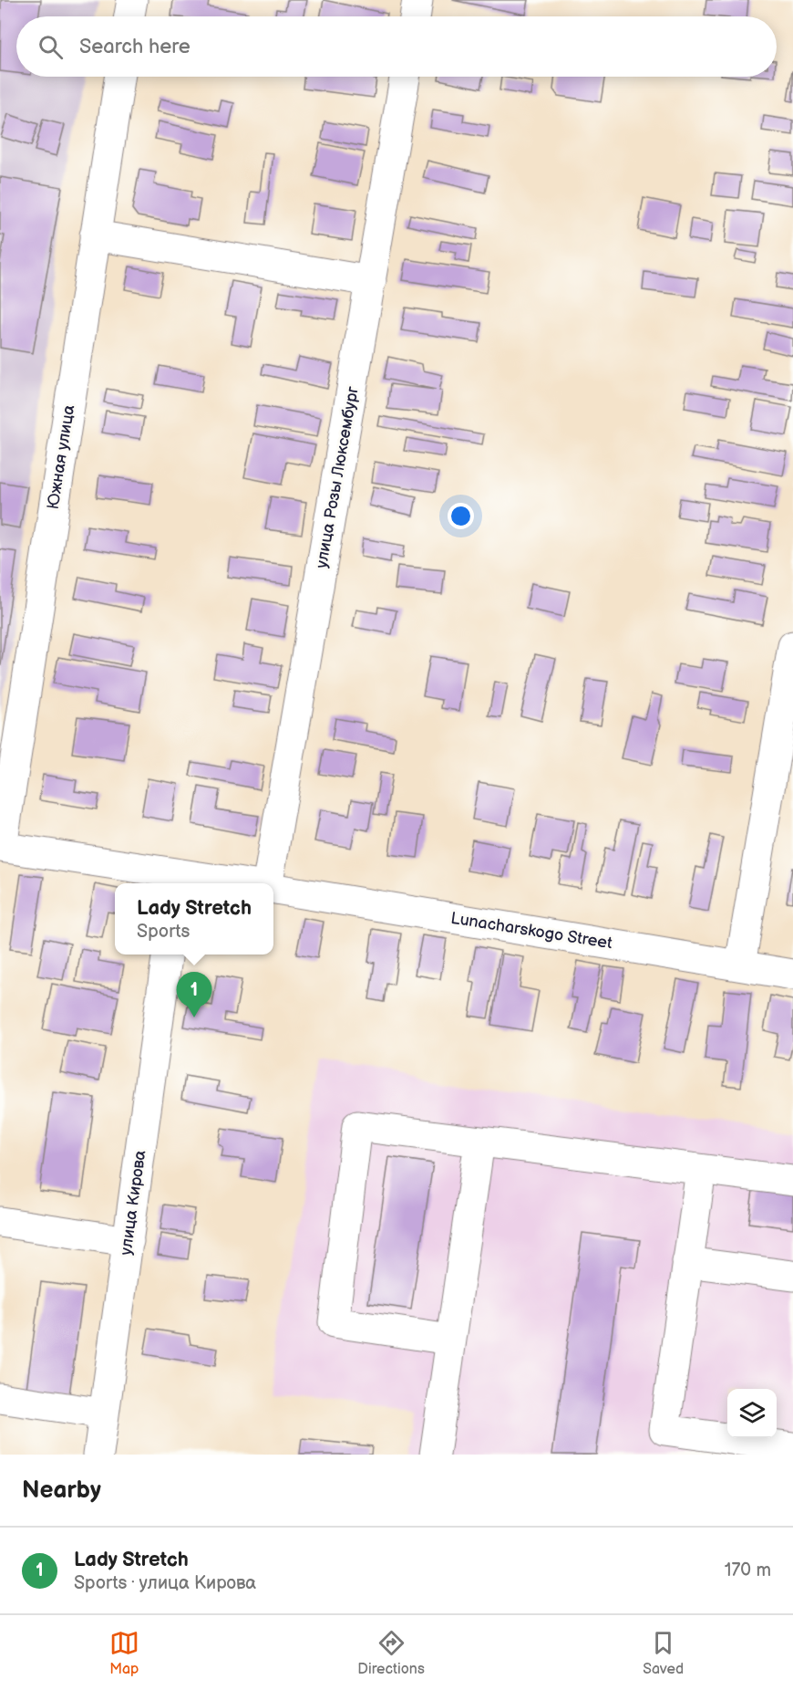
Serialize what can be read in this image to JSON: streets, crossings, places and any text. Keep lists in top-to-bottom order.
{
  "streets": {
    "street": [
      "Южная улица",
      "улица Розы Люксембург",
      "Lunacharskogo Street",
      "улица Кирова"
    ]
  },
  "crossings": [
    ["Южная улица", "Lunacharskogo Street"]
  ],
  "page": {
    "search": "Search here",
    "popup": ["Lady Stretch", "Sports"],
    "pins": "1",
    "heading": "Nearby",
    "list": [
      {
        "mark": "1",
        "name": "Lady Stretch",
        "note": "Sports · улица Кирова",
        "value": "170 m"
      }
    ],
    "nav": ["Map", "Directions", "Saved"]
  }
}
